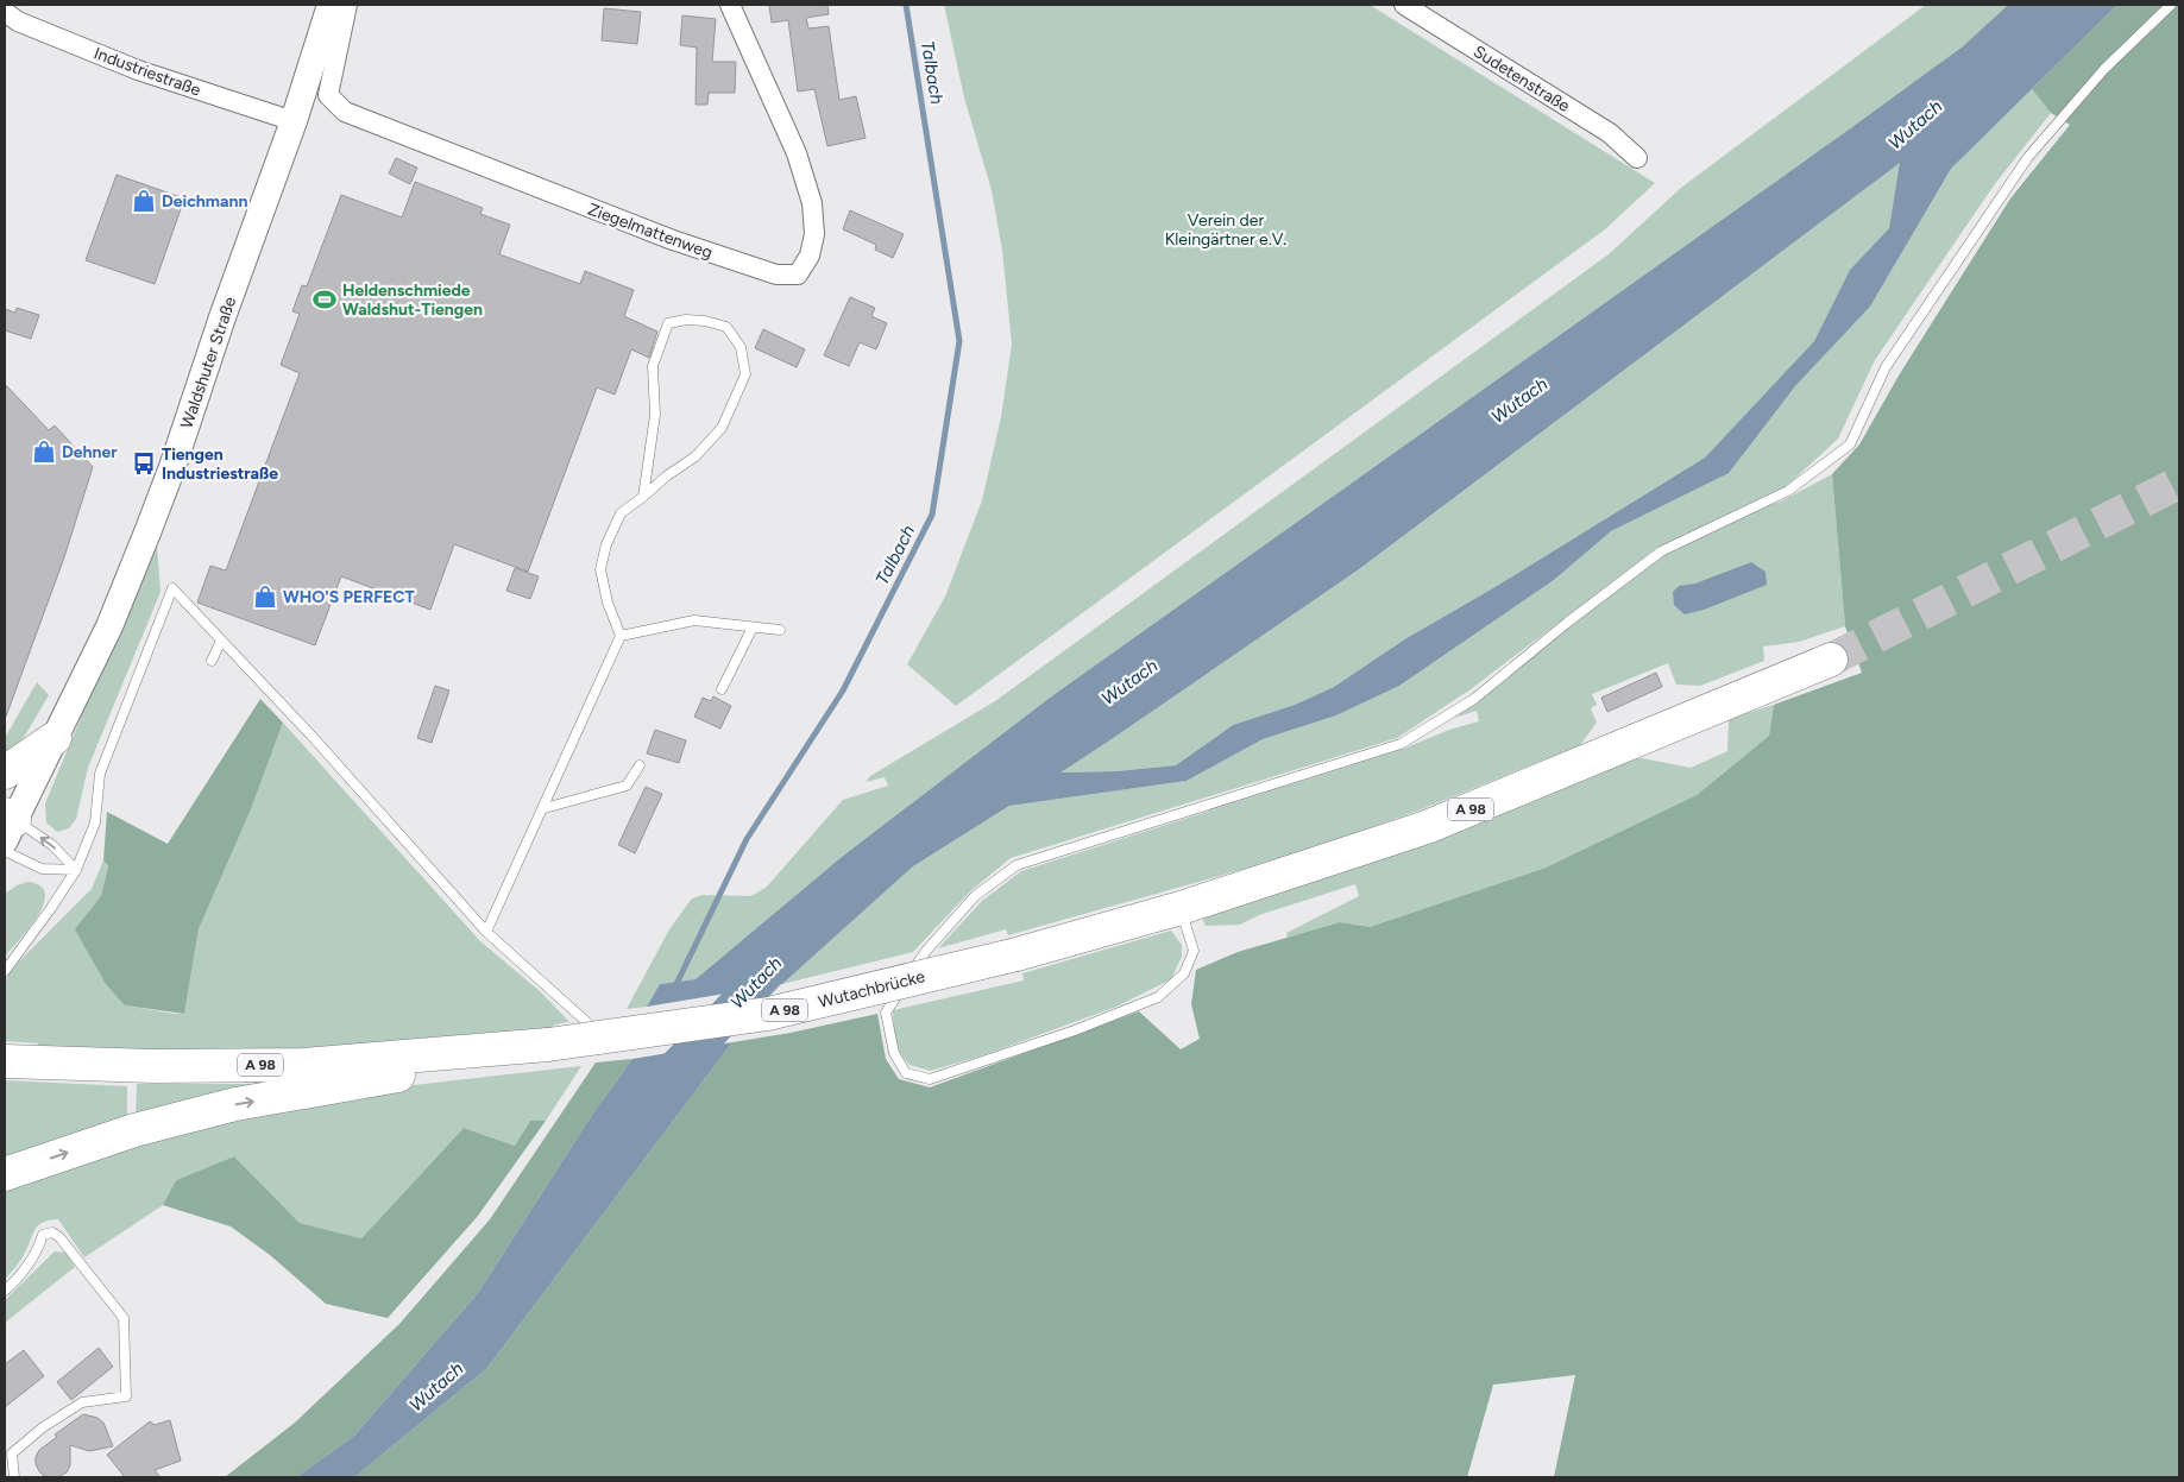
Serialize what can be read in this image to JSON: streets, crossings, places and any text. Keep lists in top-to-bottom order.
{
  "streets": {
    "highway": ["A 98", "Wutachbrücke"],
    "main road": ["Waldshuter Straße"],
    "street": ["Industriestraße", "Sudetenstraße", "Ziegelmattenweg"]
  },
  "crossings": [
    ["Industriestraße", "Waldshuter Straße"],
    ["A 98", "Wutachbrücke"]
  ],
  "water": ["Talbach", "Wutach"],
  "parks": ["Verein der Kleingärtner e.V."],
  "places": {
    "shop": ["Deichmann", "Dehner", "WHO'S PERFECT"],
    "sports": ["Heldenschmiede Waldshut-Tiengen"],
    "bus stop": ["Tiengen Industriestraße"]
  }
}
